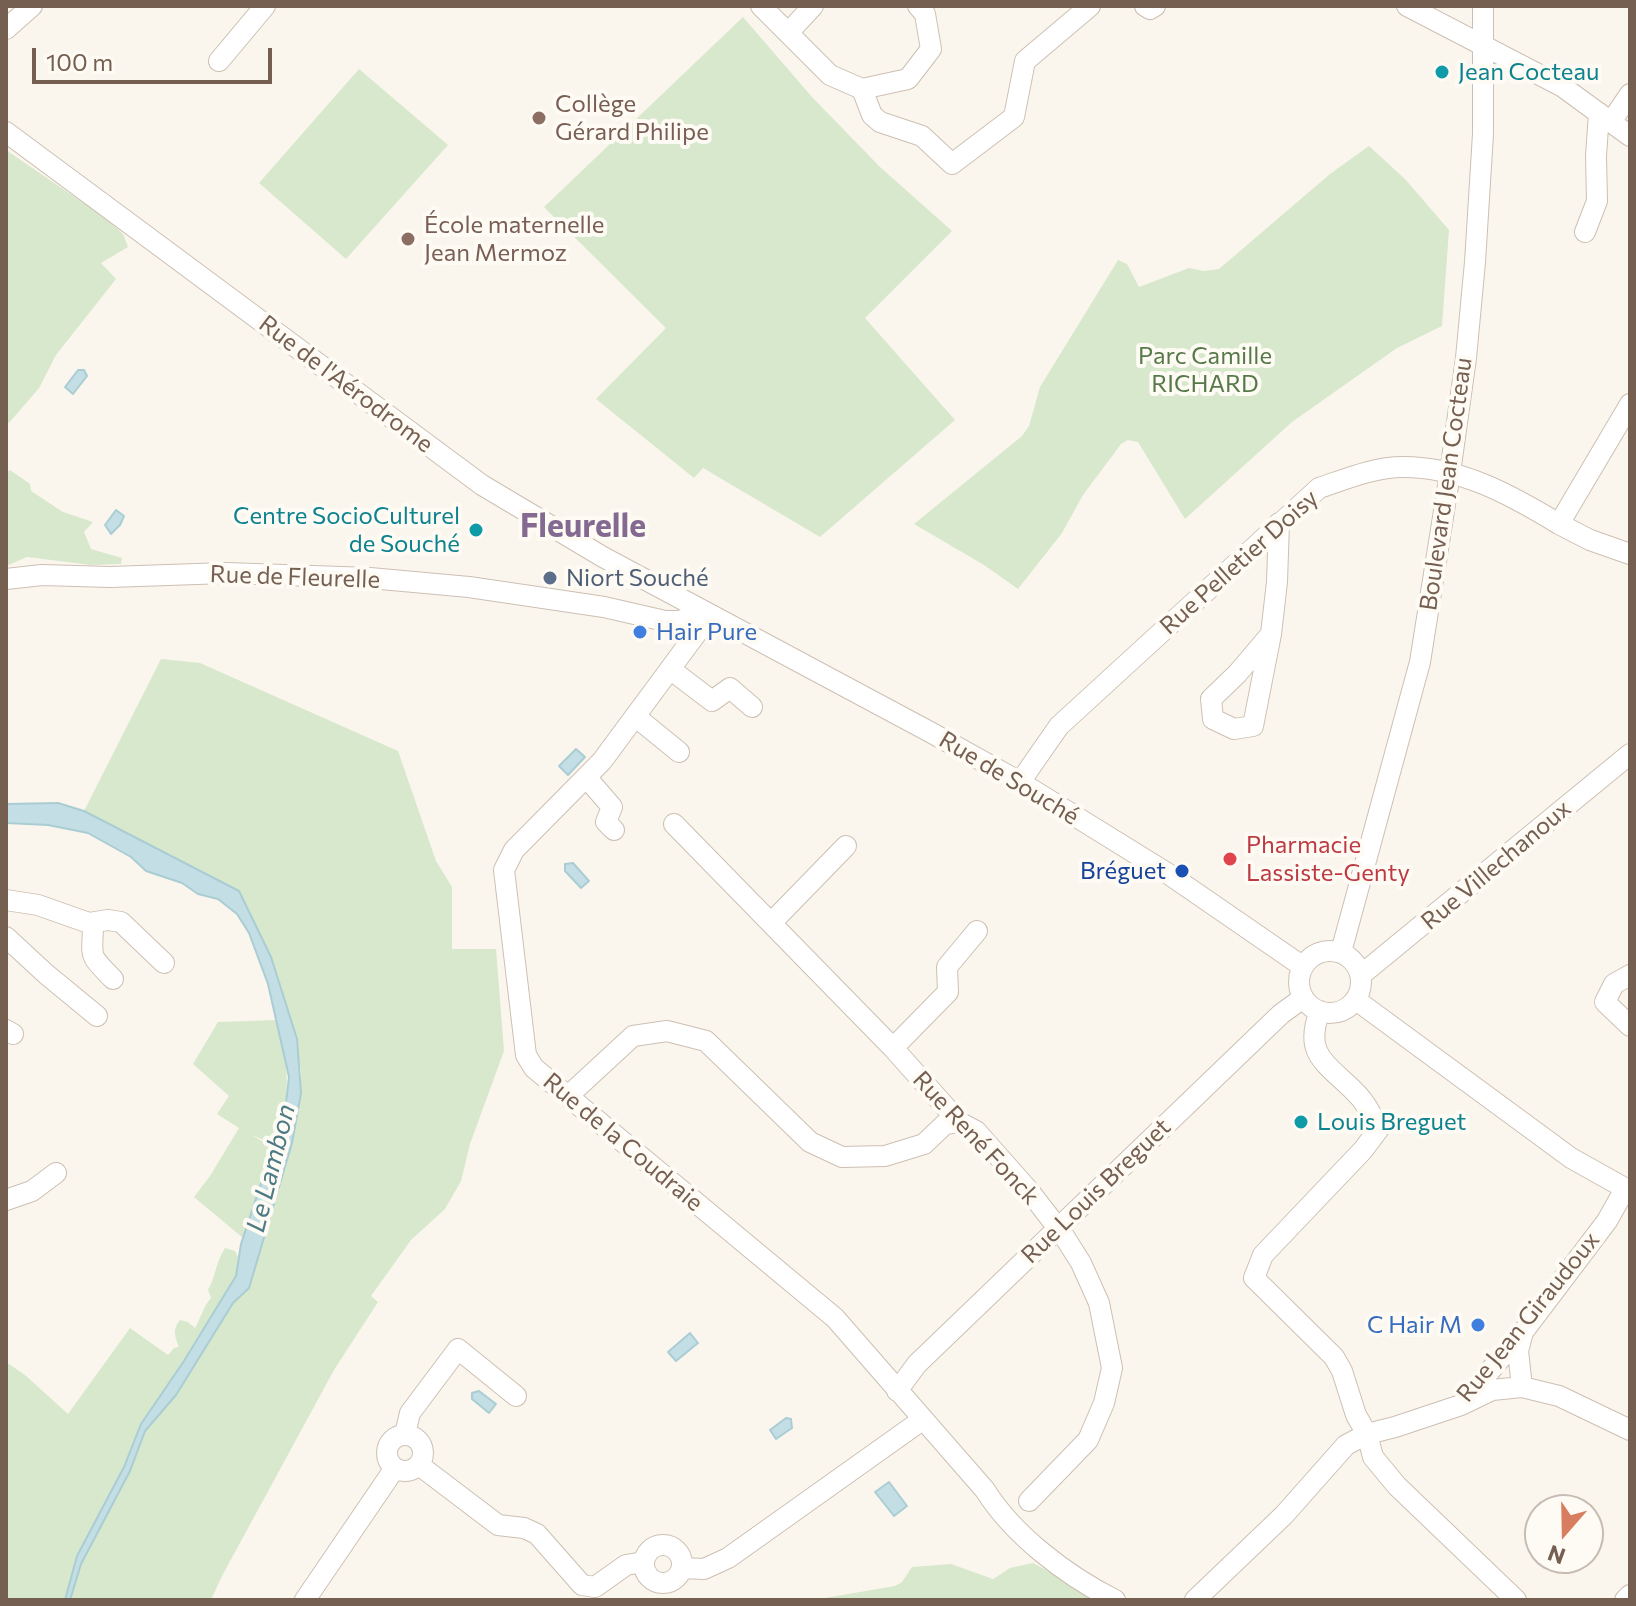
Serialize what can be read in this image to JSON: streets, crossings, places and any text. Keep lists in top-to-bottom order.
{
  "streets": {
    "street": [
      "Rue de l'Aérodrome",
      "Boulevard Jean Cocteau",
      "Rue Pelletier Doisy",
      "Rue de Fleurelle",
      "Rue de Souché",
      "Rue Villechanoux",
      "Rue René Fonck",
      "Rue de la Coudraie",
      "Rue Louis Breguet",
      "Rue Jean Giraudoux"
    ]
  },
  "crossings": [
    ["Rue de l'Aérodrome", "Rue de Fleurelle"],
    ["Rue de l'Aérodrome", "Rue de Souché"],
    ["Rue de l'Aérodrome", "Rue de la Coudraie"],
    ["Boulevard Jean Cocteau", "Rue Pelletier Doisy"],
    ["Boulevard Jean Cocteau", "Rue de Souché"],
    ["Boulevard Jean Cocteau", "Rue Villechanoux"],
    ["Boulevard Jean Cocteau", "Rue Louis Breguet"],
    ["Rue Pelletier Doisy", "Rue de Souché"],
    ["Rue de Fleurelle", "Rue de Souché"],
    ["Rue de Fleurelle", "Rue de la Coudraie"],
    ["Rue de Souché", "Rue Villechanoux"],
    ["Rue de Souché", "Rue de la Coudraie"],
    ["Rue de Souché", "Rue Louis Breguet"],
    ["Rue Villechanoux", "Rue Louis Breguet"],
    ["Rue René Fonck", "Rue Louis Breguet"],
    ["Rue de la Coudraie", "Rue Louis Breguet"]
  ],
  "districts": ["Fleurelle"],
  "water": ["Le Lambon"],
  "parks": ["Parc Camille RICHARD"],
  "places": [
    "Jean Cocteau",
    "Collège Gérard Philipe",
    "École maternelle Jean Mermoz",
    "Centre SocioCulturel de Souché",
    "Niort Souché",
    "Hair Pure",
    "Pharmacie Lassiste-Genty",
    "Bréguet",
    "Louis Breguet",
    "C Hair M"
  ],
  "scale_bar": "100 m",
  "north": "bottom"
}
